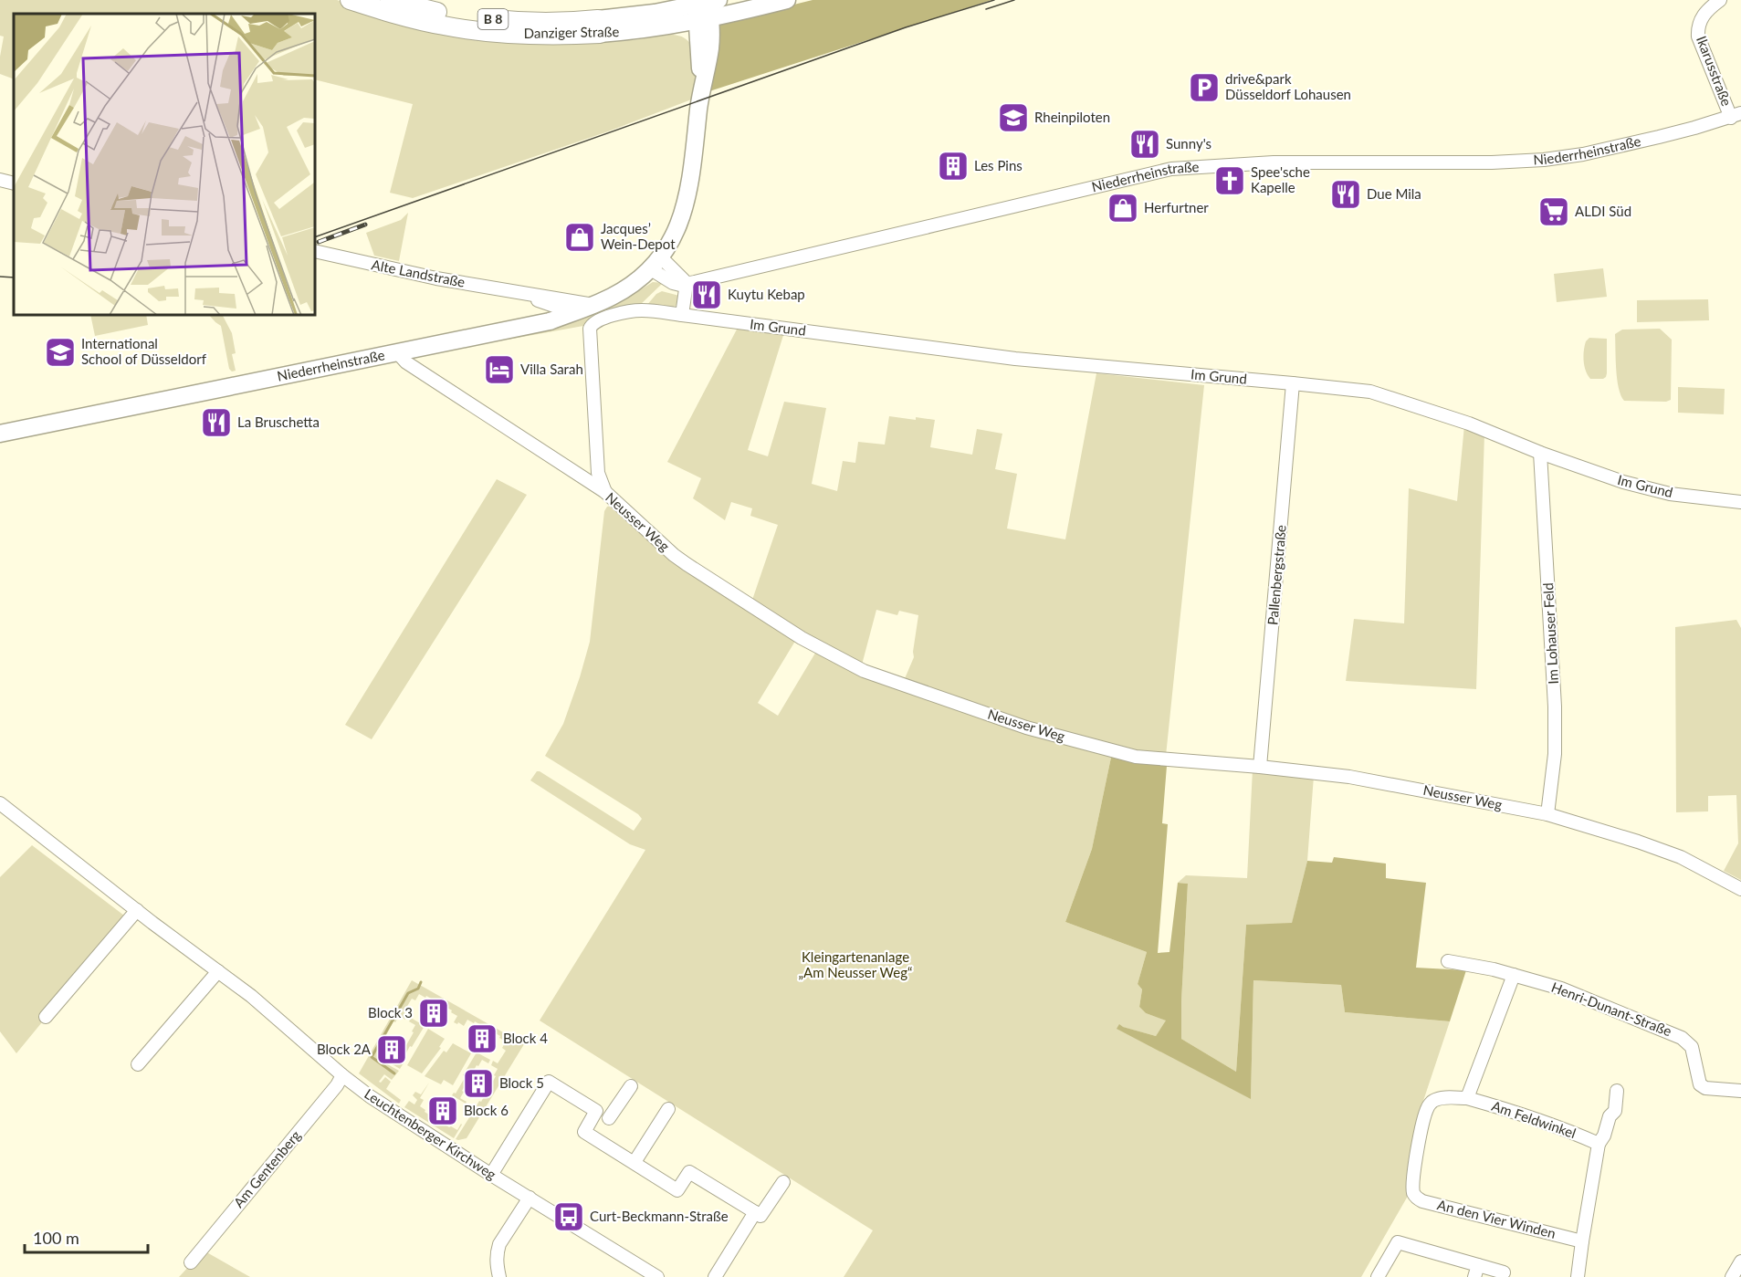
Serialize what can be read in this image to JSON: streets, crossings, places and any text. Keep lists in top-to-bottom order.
{
  "streets": {
    "highway": ["B 8", "Danziger Straße"],
    "main road": ["Niederrheinstraße"],
    "street": [
      "Ikarusstraße",
      "Alte Landstraße",
      "Im Grund",
      "Neusser Weg",
      "Pallenbergstraße",
      "Im Lohauser Feld",
      "Henri-Dunant-Straße",
      "Am Feldwinkel",
      "Leuchtenberger Kirchweg",
      "Am Gentenberg",
      "An den Vier Winden"
    ]
  },
  "crossings": [
    ["Ikarusstraße", "Niederrheinstraße"],
    ["Niederrheinstraße", "Alte Landstraße"],
    ["Niederrheinstraße", "Neusser Weg"],
    ["Im Grund", "Pallenbergstraße"],
    ["Im Grund", "Im Lohauser Feld"],
    ["Neusser Weg", "Pallenbergstraße"],
    ["Neusser Weg", "Im Lohauser Feld"],
    ["Am Feldwinkel", "An den Vier Winden"],
    ["Leuchtenberger Kirchweg", "Am Gentenberg"]
  ],
  "parks": ["Kleingartenanlage „Am Neusser Weg“"],
  "places": {
    "parking": ["drive&park Düsseldorf Lohausen"],
    "school or university": ["Rheinpiloten", "International School of Düsseldorf"],
    "restaurant": [
      "Sunny's",
      "Due Mila",
      "Kuytu Kebap",
      "La Bruschetta"
    ],
    "building": [
      "Les Pins",
      "Block 3",
      "Block 4",
      "Block 2A",
      "Block 5",
      "Block 6"
    ],
    "church": ["Spee'sche Kapelle"],
    "shop": ["Herfurtner", "Jacques’ Wein-Depot"],
    "supermarket": ["ALDI Süd"],
    "hotel": ["Villa Sarah"],
    "bus stop": ["Curt-Beckmann-Straße"]
  },
  "scale_bar": "100 m"
}
